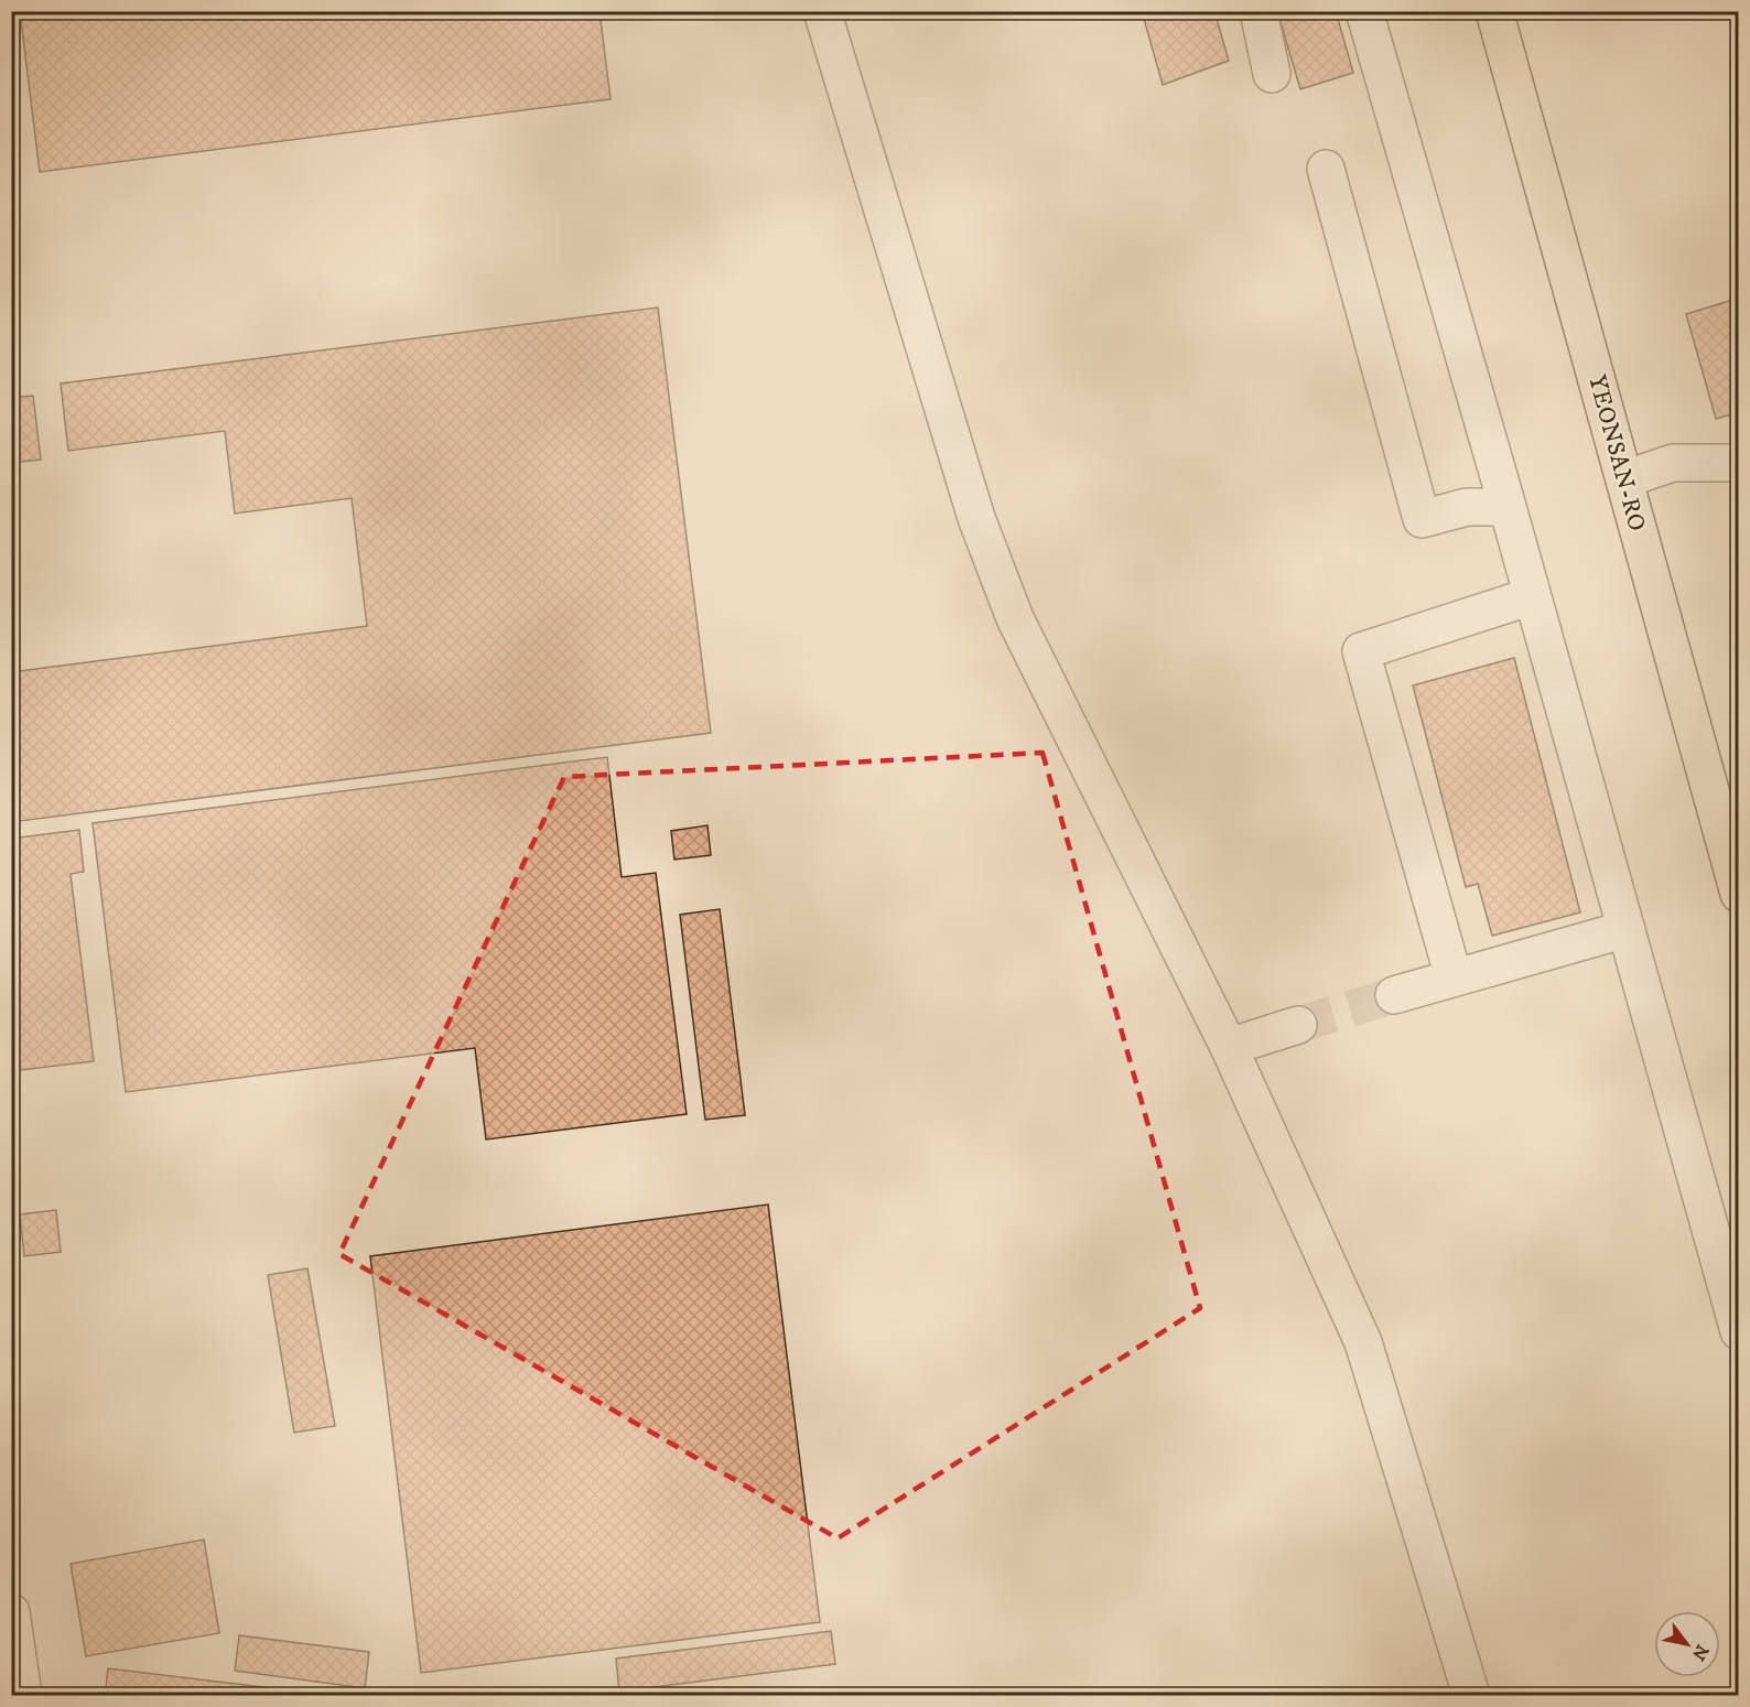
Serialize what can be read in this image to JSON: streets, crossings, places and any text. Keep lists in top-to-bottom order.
{
  "streets": {
    "main road": ["YEONSAN-RO"]
  },
  "north": "bottom right"
}
